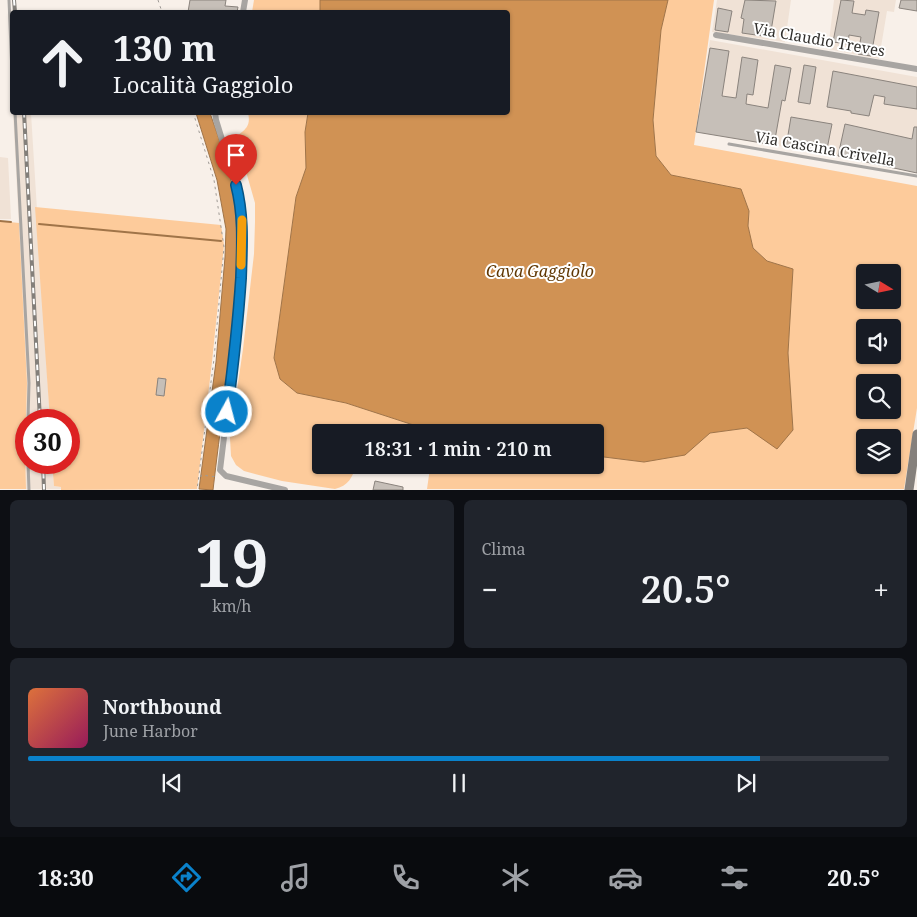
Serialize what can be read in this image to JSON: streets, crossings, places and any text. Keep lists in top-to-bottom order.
{
  "streets": {
    "street": ["Via Claudio Treves"],
    "lane": ["Via Cascina Crivella"]
  },
  "water": ["Cava Gaggiolo"],
  "north": "right",
  "page": {
    "turn": ["130 m", "Località Gaggiolo"],
    "limit": "30",
    "trip": "18:31 · 1 min · 210 m",
    "tile": [
      ["19", "km/h"],
      "Clima"
    ],
    "heat": ["−", "20.5°", "+"],
    "song": ["Northbound", "June Harbor"],
    "tabs": ["18:30", "20.5°"]
  }
}
